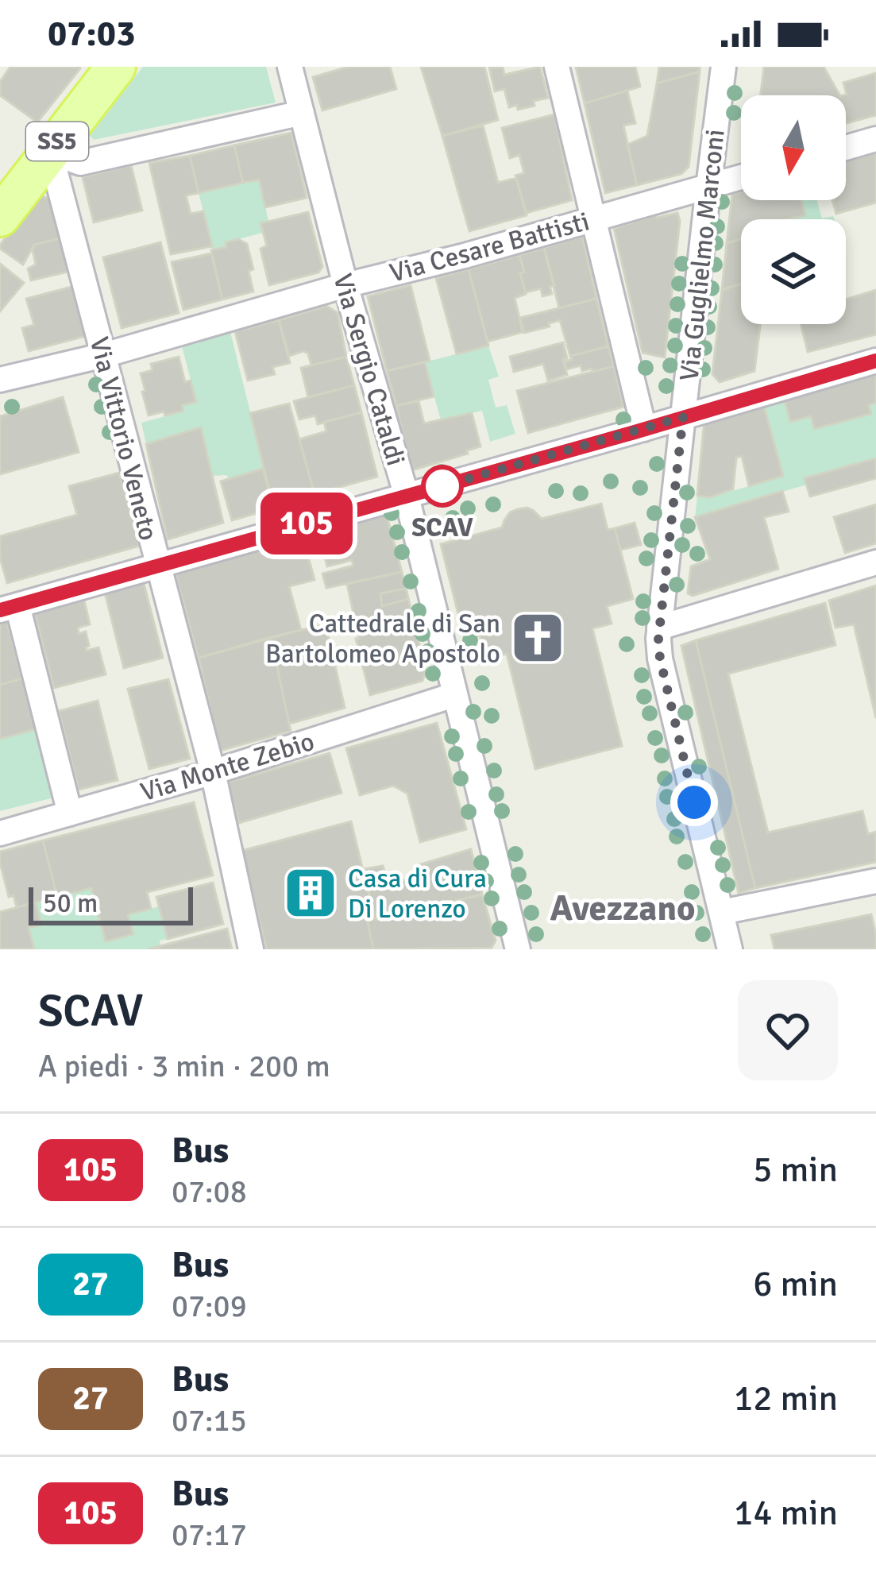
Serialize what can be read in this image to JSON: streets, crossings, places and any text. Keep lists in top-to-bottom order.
{
  "streets": {
    "main road": ["SS5"],
    "street": [
      "Via Cesare Battisti",
      "Via Guglielmo Marconi",
      "Via Sergio Cataldi",
      "Via Vittorio Veneto",
      "Via Monte Zebio"
    ]
  },
  "crossings": [
    ["SS5", "Via Vittorio Veneto"],
    ["Via Cesare Battisti", "Via Guglielmo Marconi"],
    ["Via Cesare Battisti", "Via Sergio Cataldi"],
    ["Via Cesare Battisti", "Via Vittorio Veneto"],
    ["Via Sergio Cataldi", "Via Monte Zebio"],
    ["Via Vittorio Veneto", "Via Monte Zebio"]
  ],
  "districts": ["Avezzano"],
  "places": {
    "other": ["SCAV"],
    "church": ["Cattedrale di San Bartolomeo Apostolo"],
    "building": ["Casa di Cura Di Lorenzo"]
  },
  "lines": ["bus line 105"],
  "scale_bar": "50 m",
  "north": "bottom",
  "page": {
    "status": "07:03",
    "on_map": "105",
    "scale": "50 m",
    "heading": ["SCAV", "A piedi · 3 min · 200 m"],
    "list": [
      {
        "mark": "105",
        "name": "Bus",
        "note": "07:08",
        "value": "5 min"
      },
      {
        "mark": "27",
        "name": "Bus",
        "note": "07:09",
        "value": "6 min"
      },
      {
        "mark": "27",
        "name": "Bus",
        "note": "07:15",
        "value": "12 min"
      },
      {
        "mark": "105",
        "name": "Bus",
        "note": "07:17",
        "value": "14 min"
      }
    ]
  }
}
